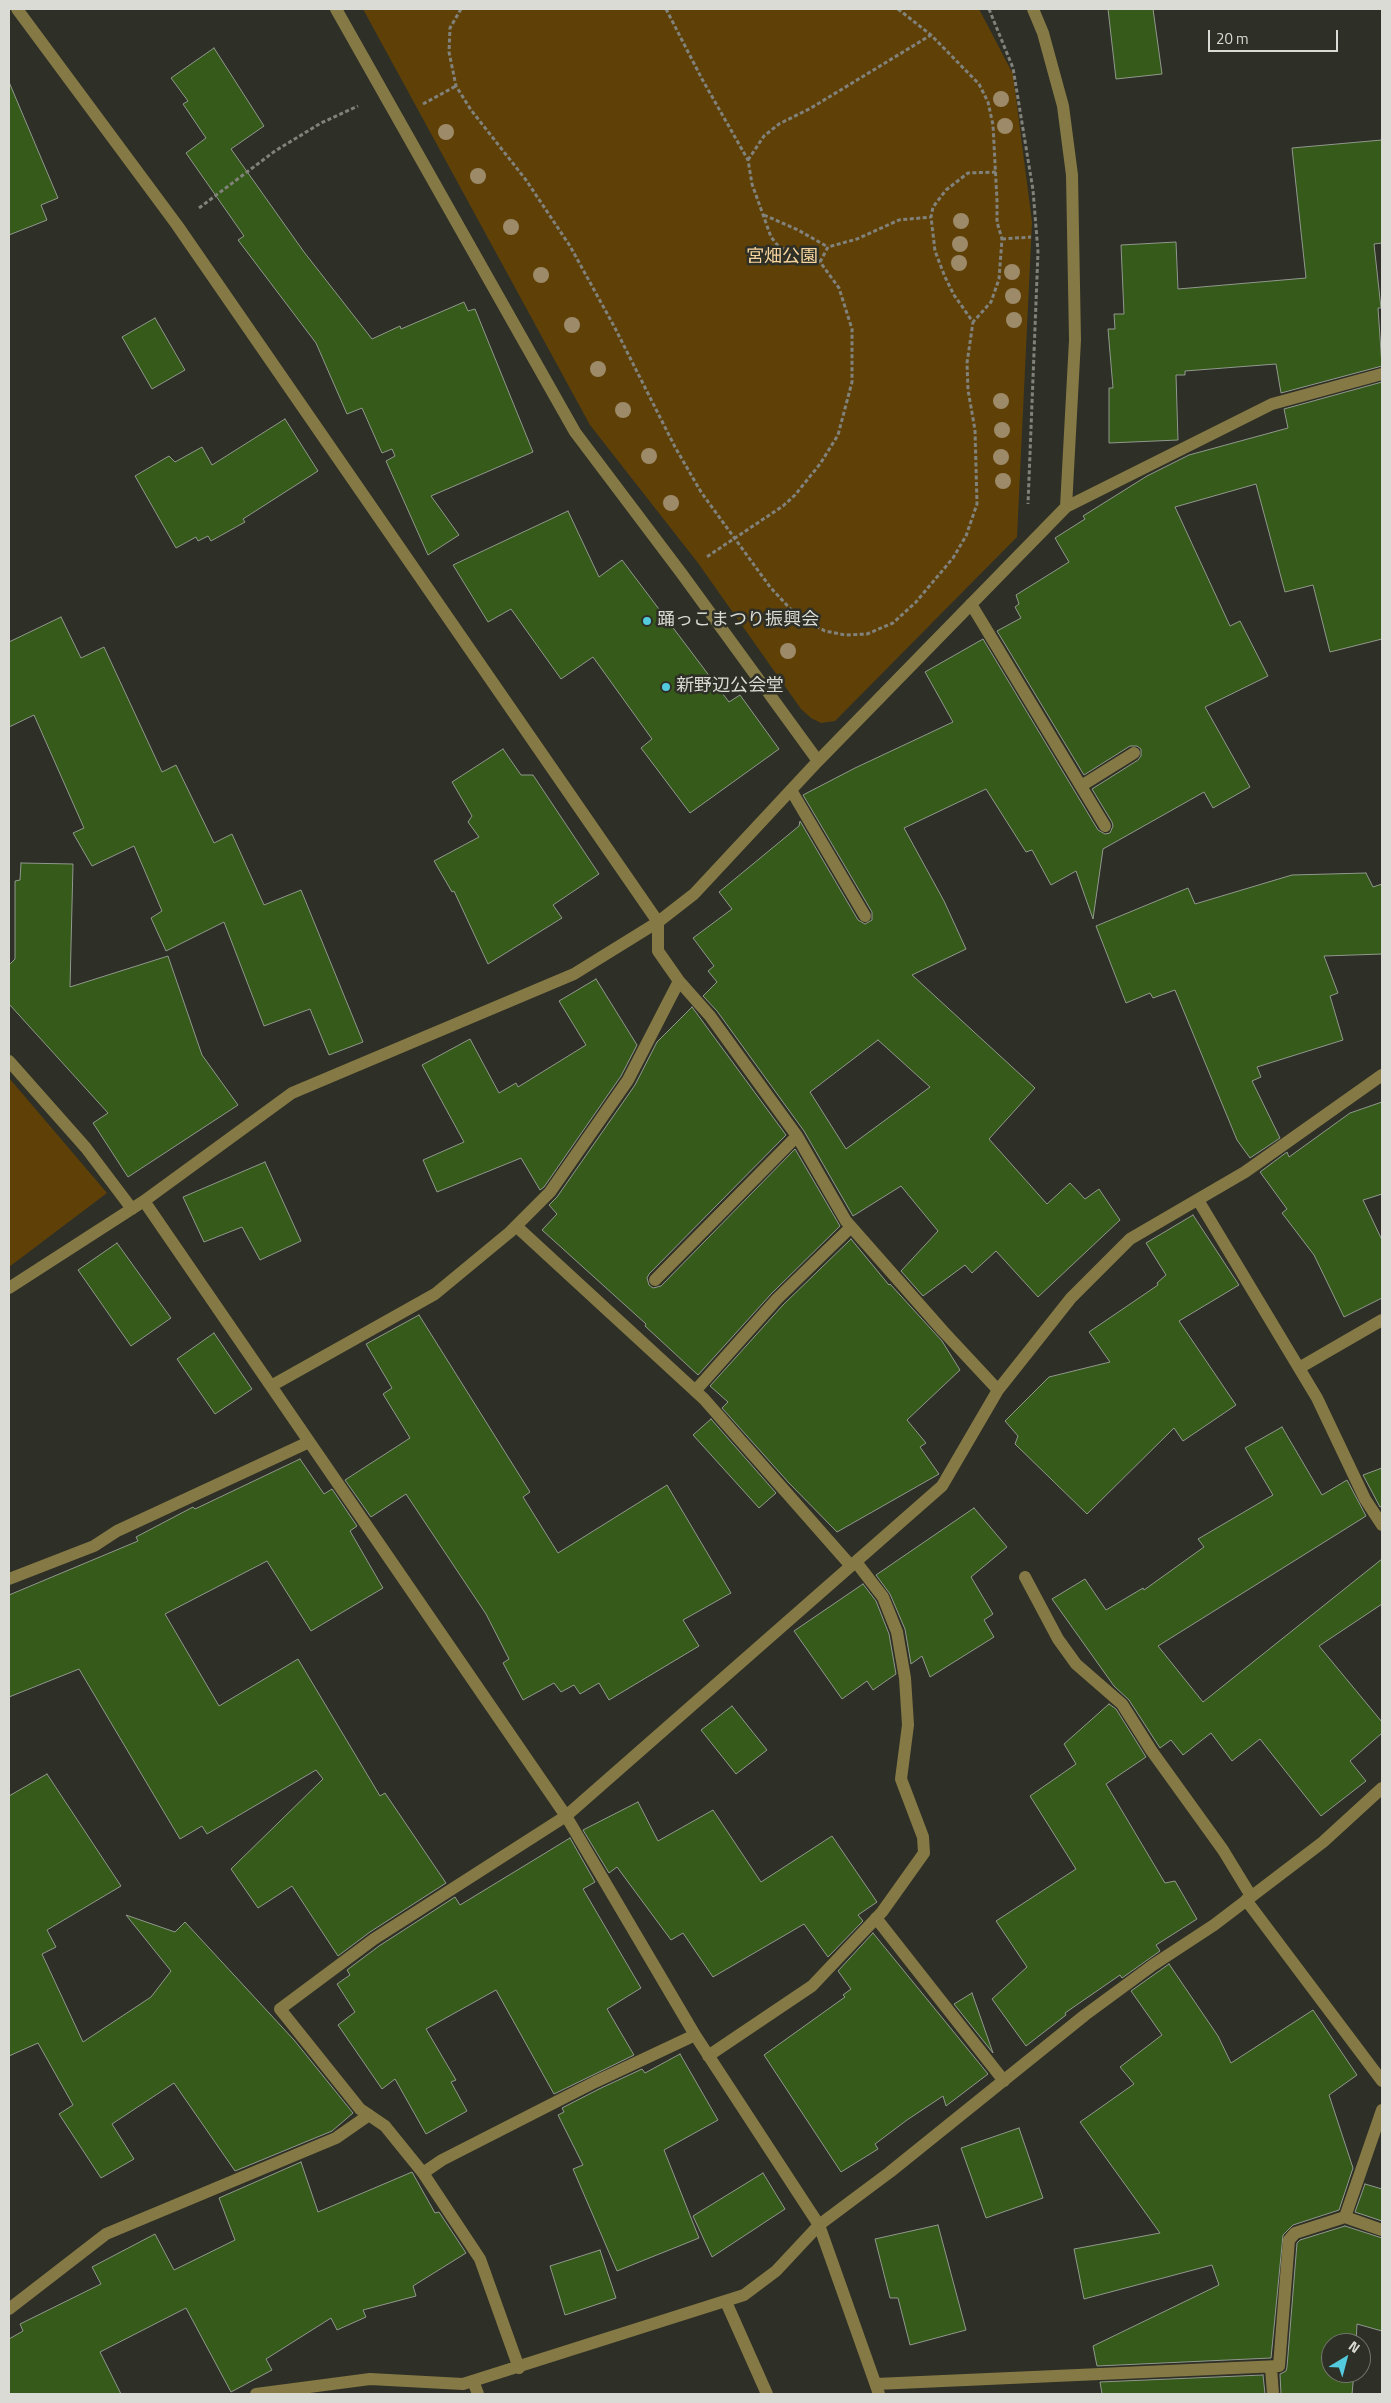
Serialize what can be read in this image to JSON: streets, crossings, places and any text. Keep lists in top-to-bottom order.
{
  "parks": ["宮畑公園"],
  "places": ["踊っこまつり振興会", "新野辺公会堂"],
  "scale_bar": "20 m",
  "north": "top right"
}
